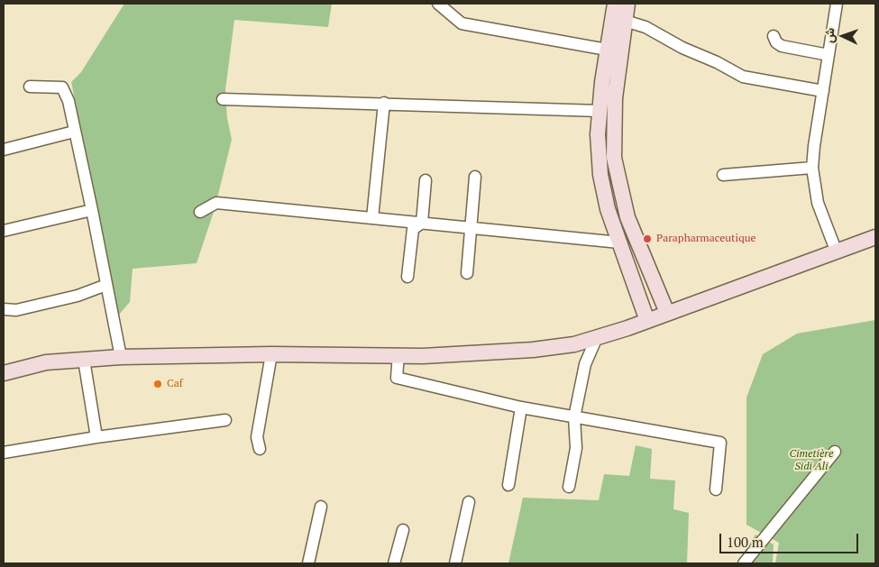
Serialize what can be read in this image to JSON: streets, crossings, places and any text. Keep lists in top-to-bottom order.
{
  "parks": ["Cimetière Sidi Ali"],
  "places": ["Parapharmaceutique", "Caf"],
  "scale_bar": "100 m",
  "north": "left"
}
